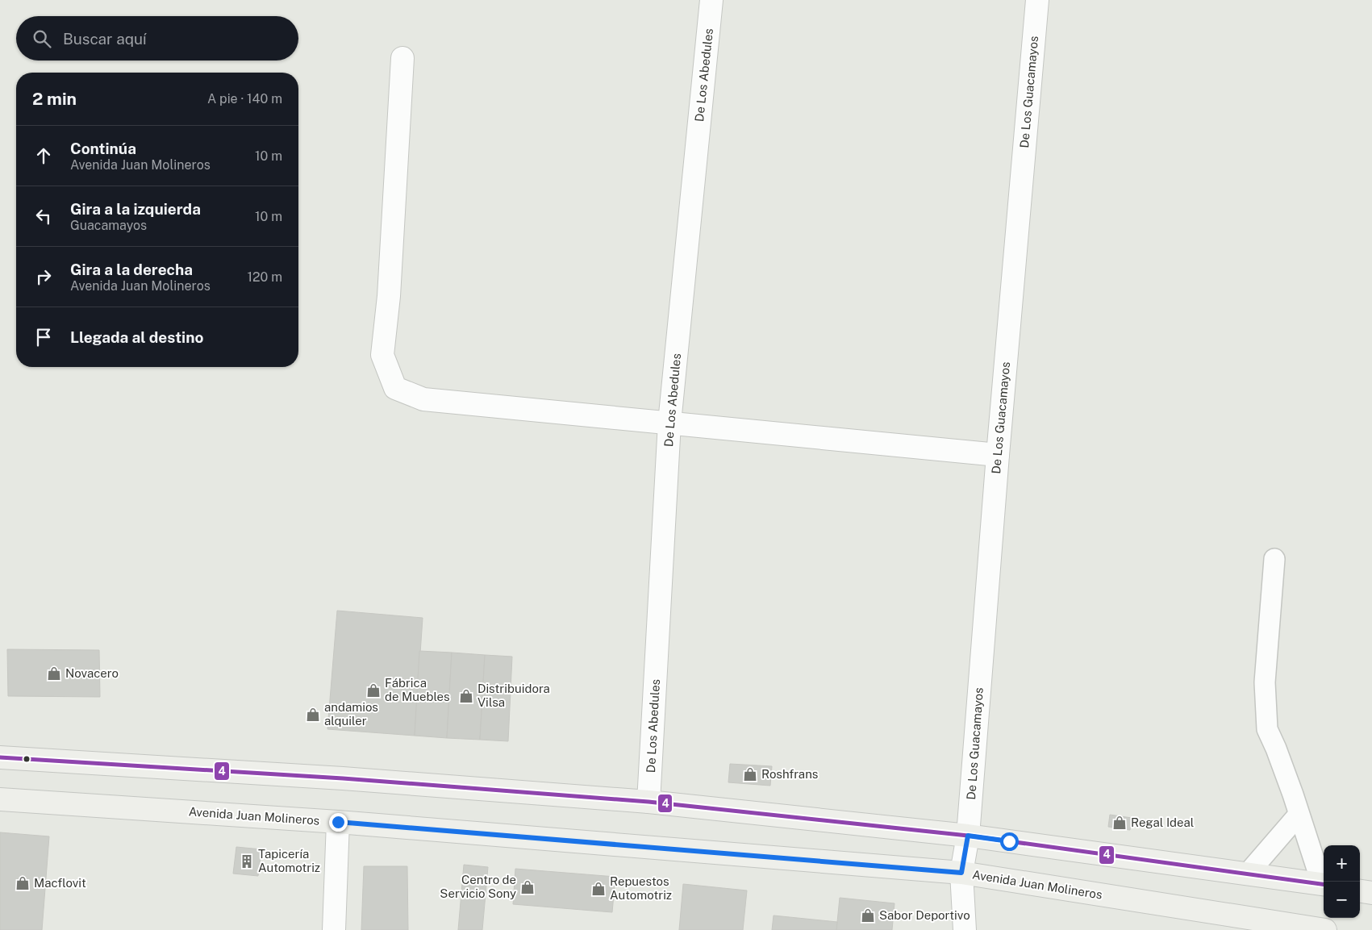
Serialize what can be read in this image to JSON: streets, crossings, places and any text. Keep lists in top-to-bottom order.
{
  "streets": {
    "street": ["De Los Abedules", "De Los Guacamayos", "Avenida Juan Molineros"]
  },
  "crossings": [
    ["De Los Guacamayos", "Avenida Juan Molineros"]
  ],
  "places": {
    "shop": [
      "Novacero",
      "Fábrica de Muebles",
      "Distribuidora Vilsa",
      "andamios alquiler",
      "Roshfrans",
      "Regal Ideal",
      "Macflovit",
      "Centro de Servicio Sony",
      "Repuestos Automotriz",
      "Sabor Deportivo"
    ],
    "building": ["Tapicería Automotriz"]
  },
  "lines": ["transit line 4"],
  "page": {
    "search": "Buscar aquí",
    "heading": ["2 min", "A pie · 140 m"],
    "list": [
      ["Continúa", "Avenida Juan Molineros", "10 m"],
      ["Gira a la izquierda", "Guacamayos", "10 m"],
      ["Gira a la derecha", "Avenida Juan Molineros", "120 m"],
      "Llegada al destino"
    ],
    "map_buttons": ["+", "−"]
  }
}
